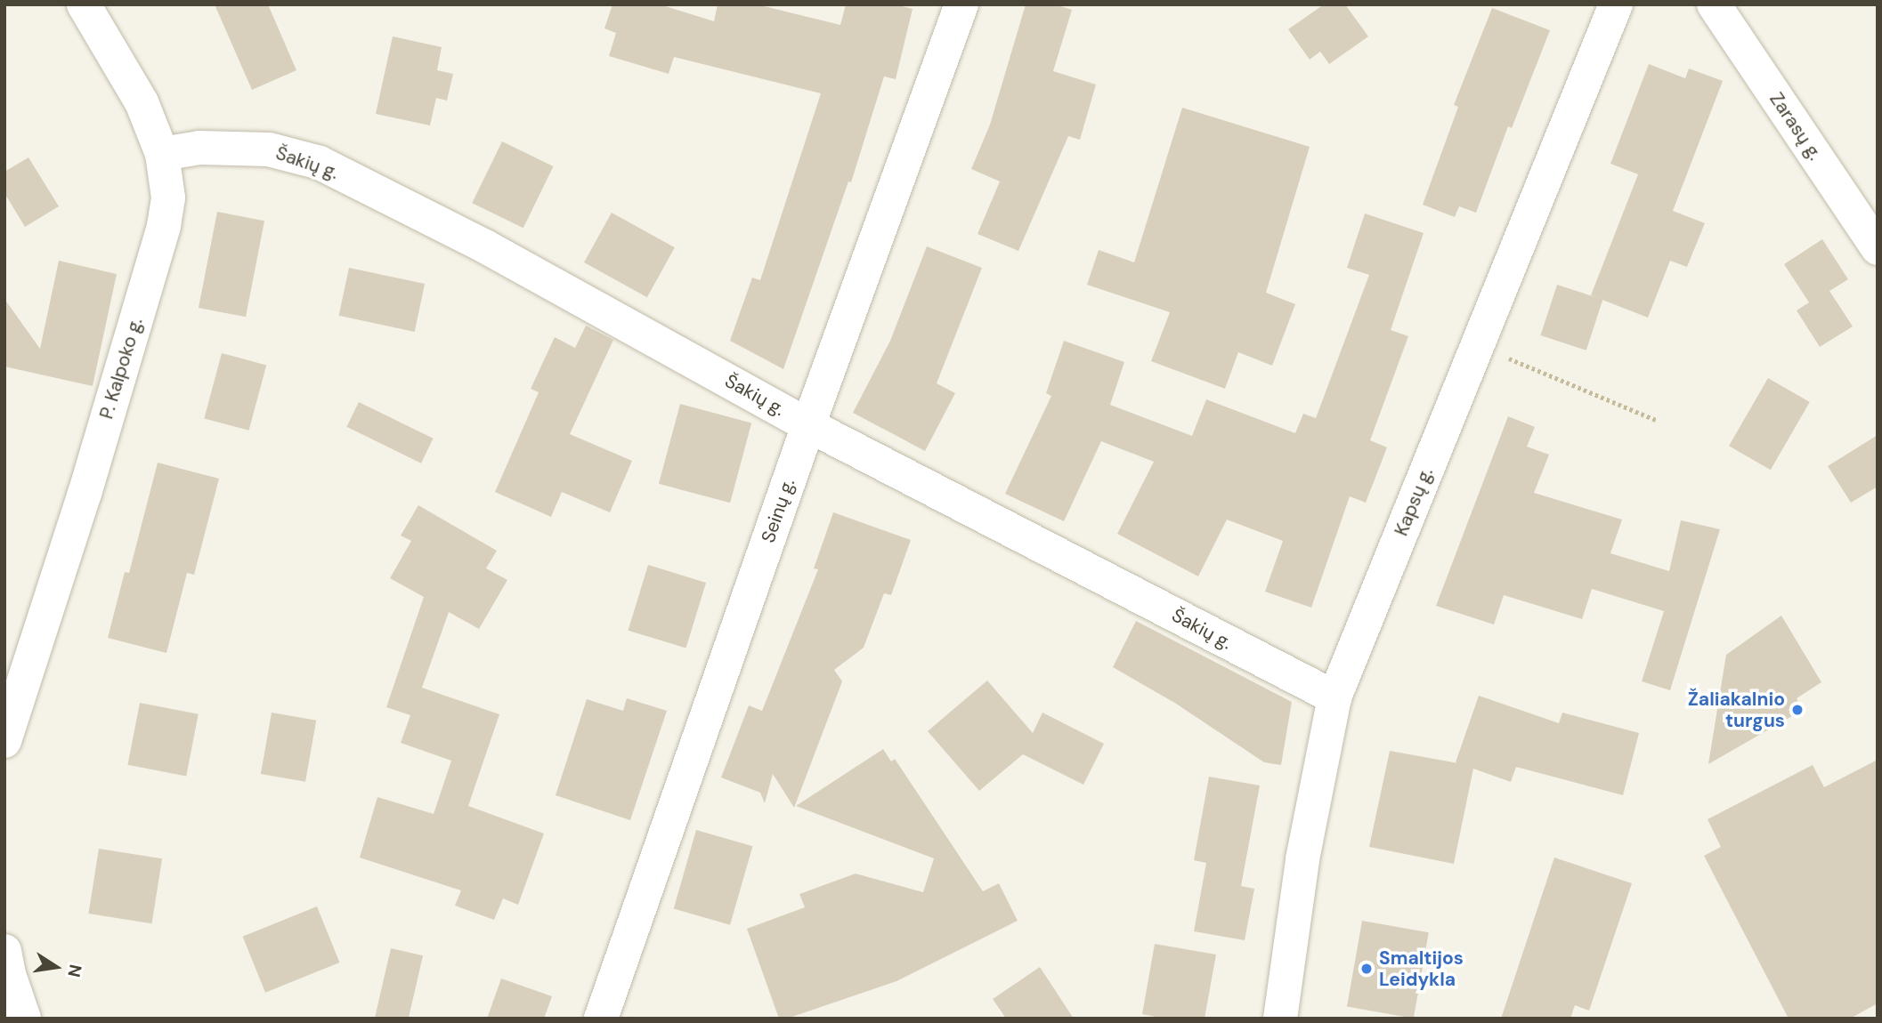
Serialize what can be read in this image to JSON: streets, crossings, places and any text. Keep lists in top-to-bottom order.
{
  "streets": {
    "street": [
      "Zarasų g.",
      "Šakių g.",
      "P. Kalpoko g.",
      "Kapsų g.",
      "Seinų g."
    ]
  },
  "crossings": [
    ["Šakių g.", "P. Kalpoko g."],
    ["Šakių g.", "Kapsų g."],
    ["Šakių g.", "Seinų g."]
  ],
  "places": ["Žaliakalnio turgus", "Smaltijos Leidykla"],
  "north": "right"
}
